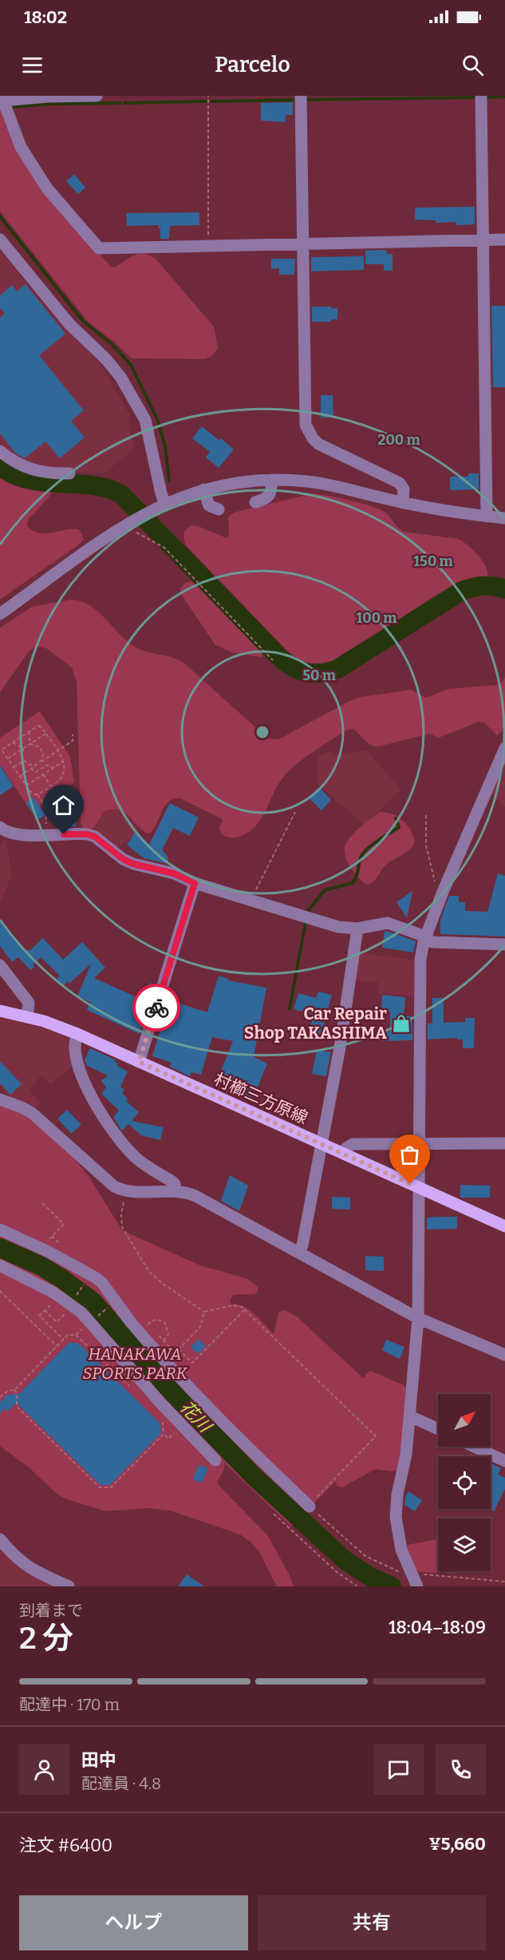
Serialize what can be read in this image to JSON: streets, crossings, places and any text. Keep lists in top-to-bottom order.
{
  "streets": {
    "main road": ["村櫛三方原線"]
  },
  "water": ["花川"],
  "parks": ["HANAKAWA SPORTS PARK"],
  "places": {
    "shop": ["Car Repair Shop TAKASHIMA"]
  },
  "north": "top right",
  "page": {
    "status": "18:02",
    "header": "Parcelo",
    "heading": ["2 分", "到着まで", "18:04–18:09"],
    "panel": [
      "田中",
      "配達員 · 4.8",
      "注文 #6400",
      "¥5,660"
    ],
    "bar": "配達中 · 170 m",
    "buttons": ["ヘルプ", "共有"]
  },
  "rings": [
    "200 m",
    "150 m",
    "100 m",
    "50 m"
  ]
}
